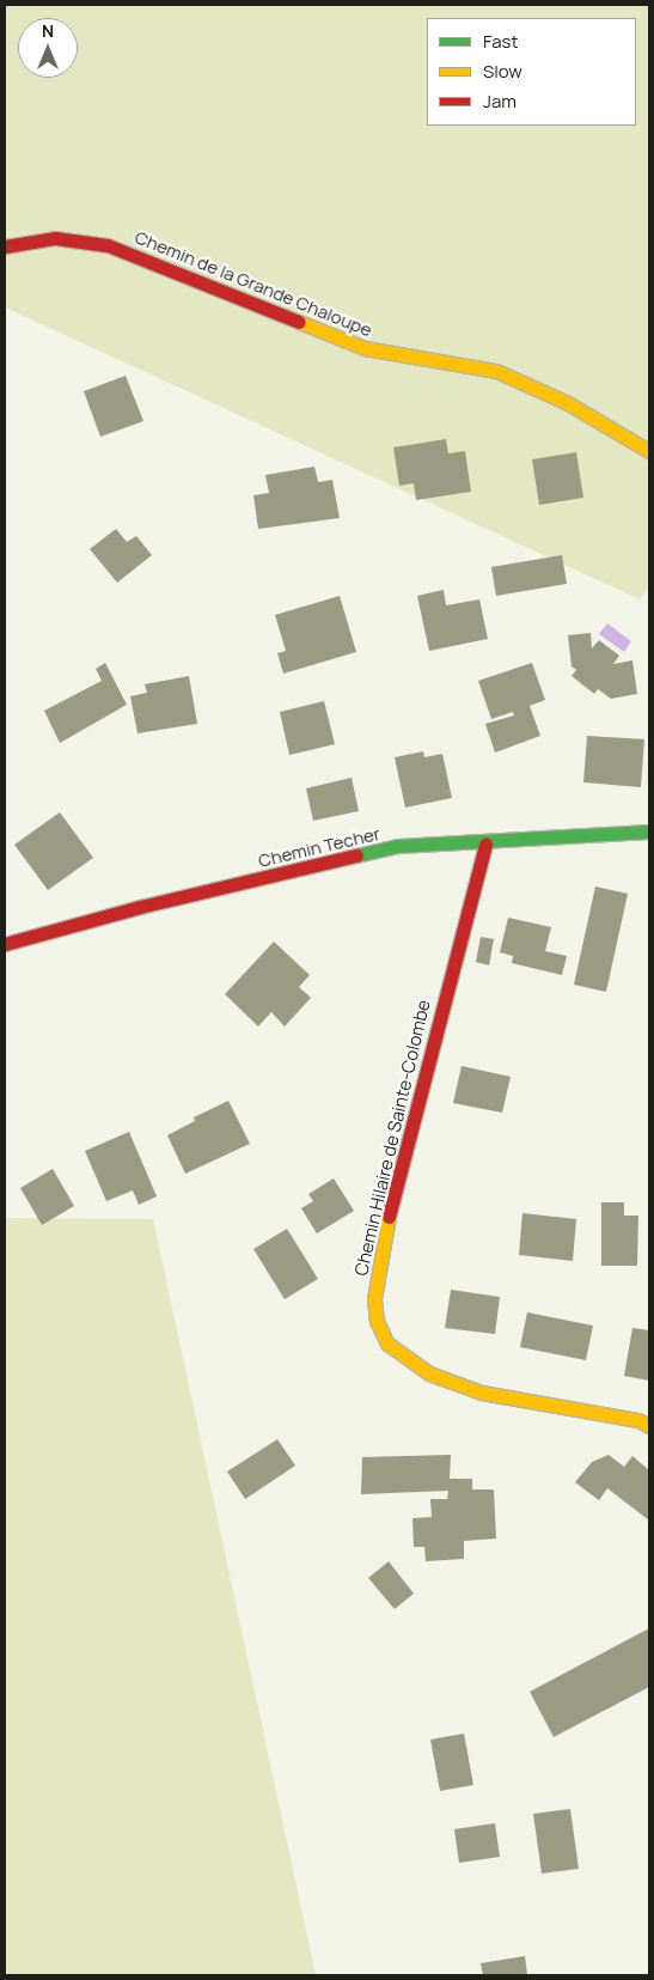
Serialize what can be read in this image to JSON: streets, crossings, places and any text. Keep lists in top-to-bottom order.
{
  "streets": {
    "street": ["Chemin de la Grande Chaloupe", "Chemin Techer", "Chemin Hilaire de Sainte-Colombe"]
  },
  "crossings": [
    ["Chemin Techer", "Chemin Hilaire de Sainte-Colombe"]
  ],
  "legend": ["Fast", "Slow", "Jam"],
  "north": "top"
}
